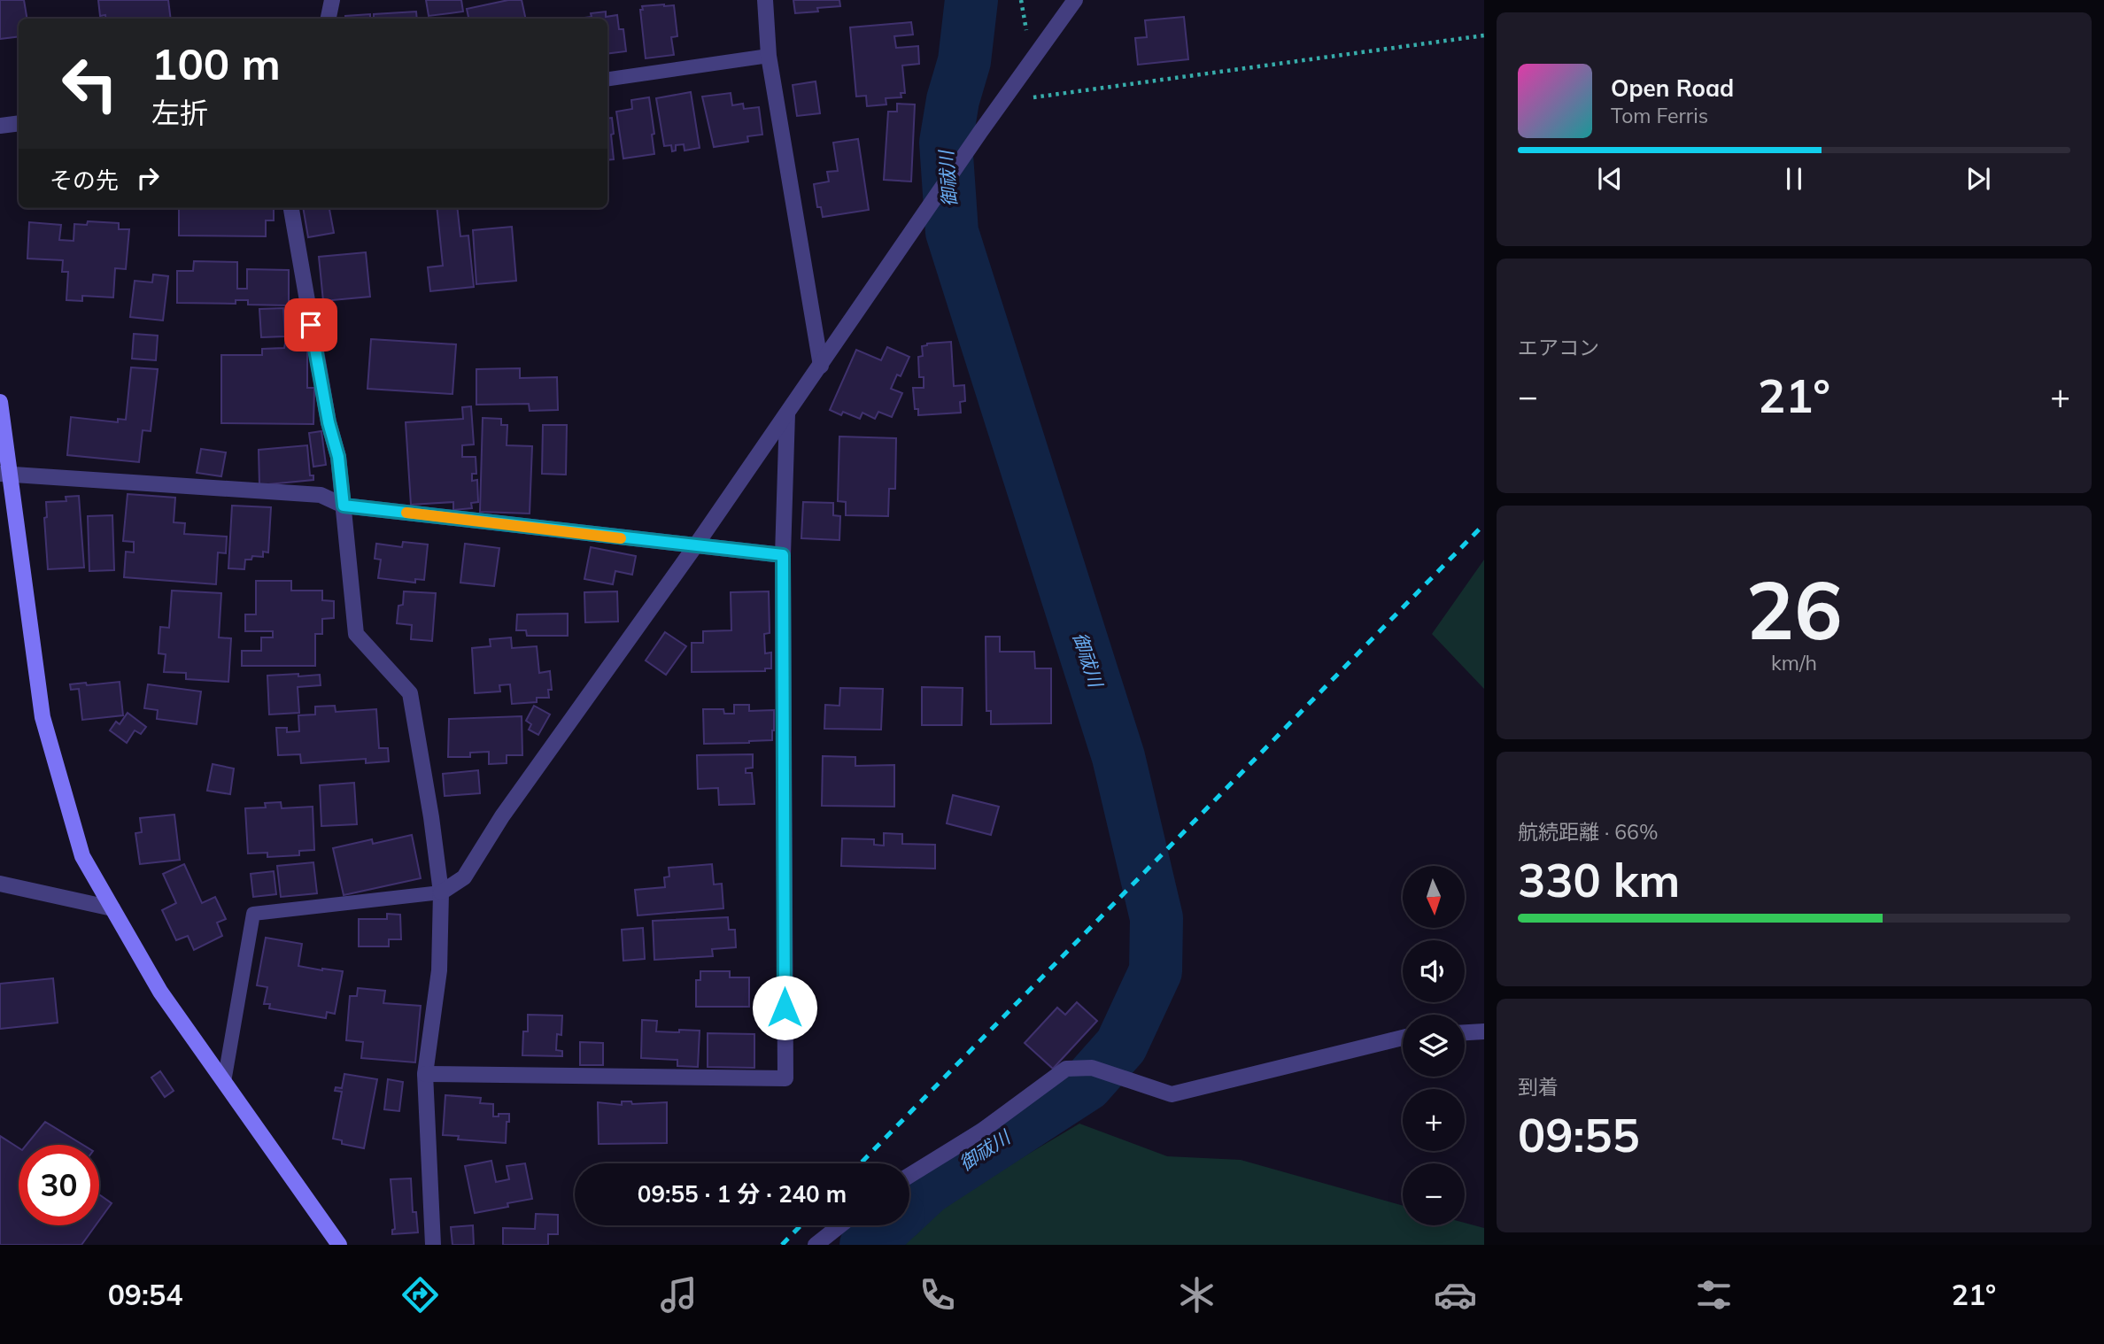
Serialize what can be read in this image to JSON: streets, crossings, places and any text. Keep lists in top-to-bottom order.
{
  "water": ["御祓川"],
  "north": "bottom",
  "page": {
    "turn": ["100 m", "左折"],
    "song": ["Open Road", "Tom Ferris"],
    "then": "その先",
    "tile": [
      "エアコン",
      ["26", "km/h"],
      ["航続距離 · 66%", "330 km"],
      ["到着", "09:55"]
    ],
    "heat": ["−", "21°", "+"],
    "map_buttons": ["+", "−"],
    "limit": "30",
    "trip": "09:55 · 1 分 · 240 m",
    "tabs": ["09:54", "21°"]
  }
}
